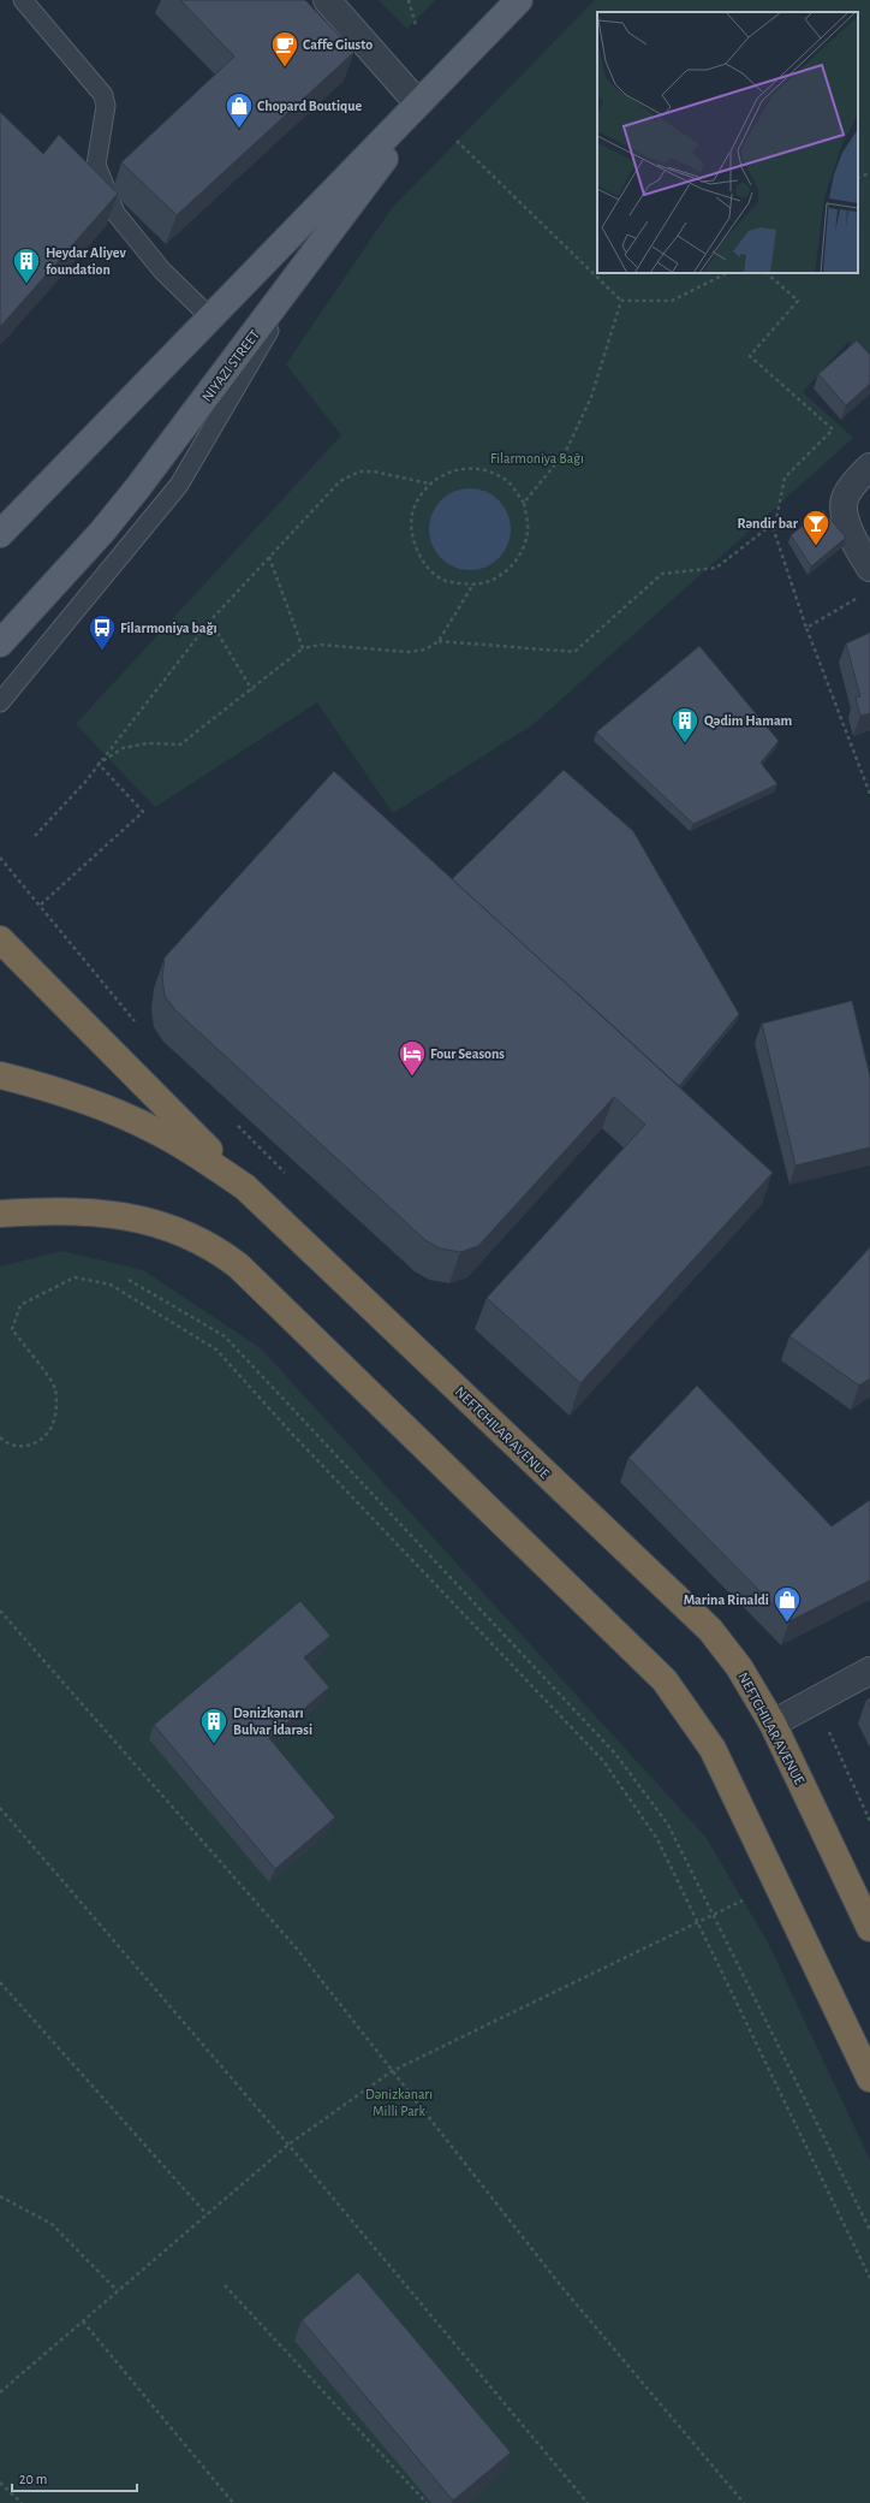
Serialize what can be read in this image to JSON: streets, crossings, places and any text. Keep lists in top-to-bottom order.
{
  "streets": {
    "highway": ["NEFTCHILAR AVENUE"],
    "main road": ["NIYAZI STREET"]
  },
  "parks": ["Filarmoniya Bağı", "Dənizkənarı Milli Park"],
  "places": {
    "cafe": ["Caffe Giusto"],
    "shop": ["Chopard Boutique", "Marina Rinaldi"],
    "building": ["Heydar Aliyev foundation", "Qədim Hamam", "Dənizkənarı Bulvar İdarəsi"],
    "bar": ["Rəndir bar"],
    "bus stop": ["Filarmoniya bağı"],
    "hotel": ["Four Seasons"]
  },
  "scale_bar": "20 m"
}
